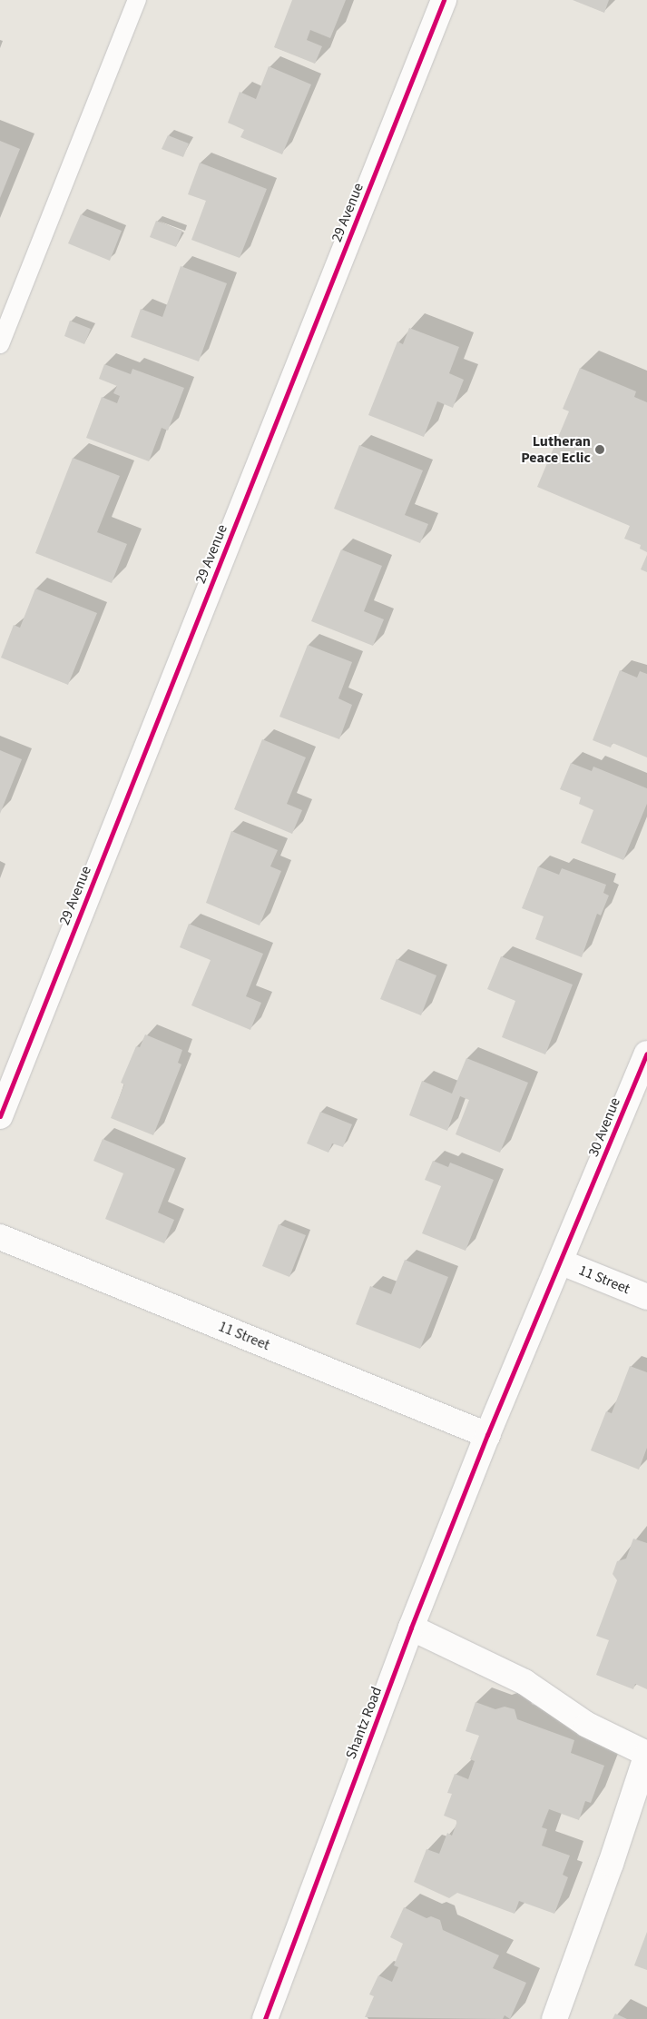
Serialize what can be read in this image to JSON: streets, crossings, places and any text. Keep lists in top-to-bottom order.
{
  "streets": {
    "street": [
      "29 Avenue",
      "30 Avenue",
      "11 Street",
      "Shantz Road"
    ]
  },
  "crossings": [
    ["30 Avenue", "11 Street"],
    ["30 Avenue", "Shantz Road"],
    ["11 Street", "Shantz Road"]
  ],
  "places": ["Lutheran Peace Eclic"]
}
